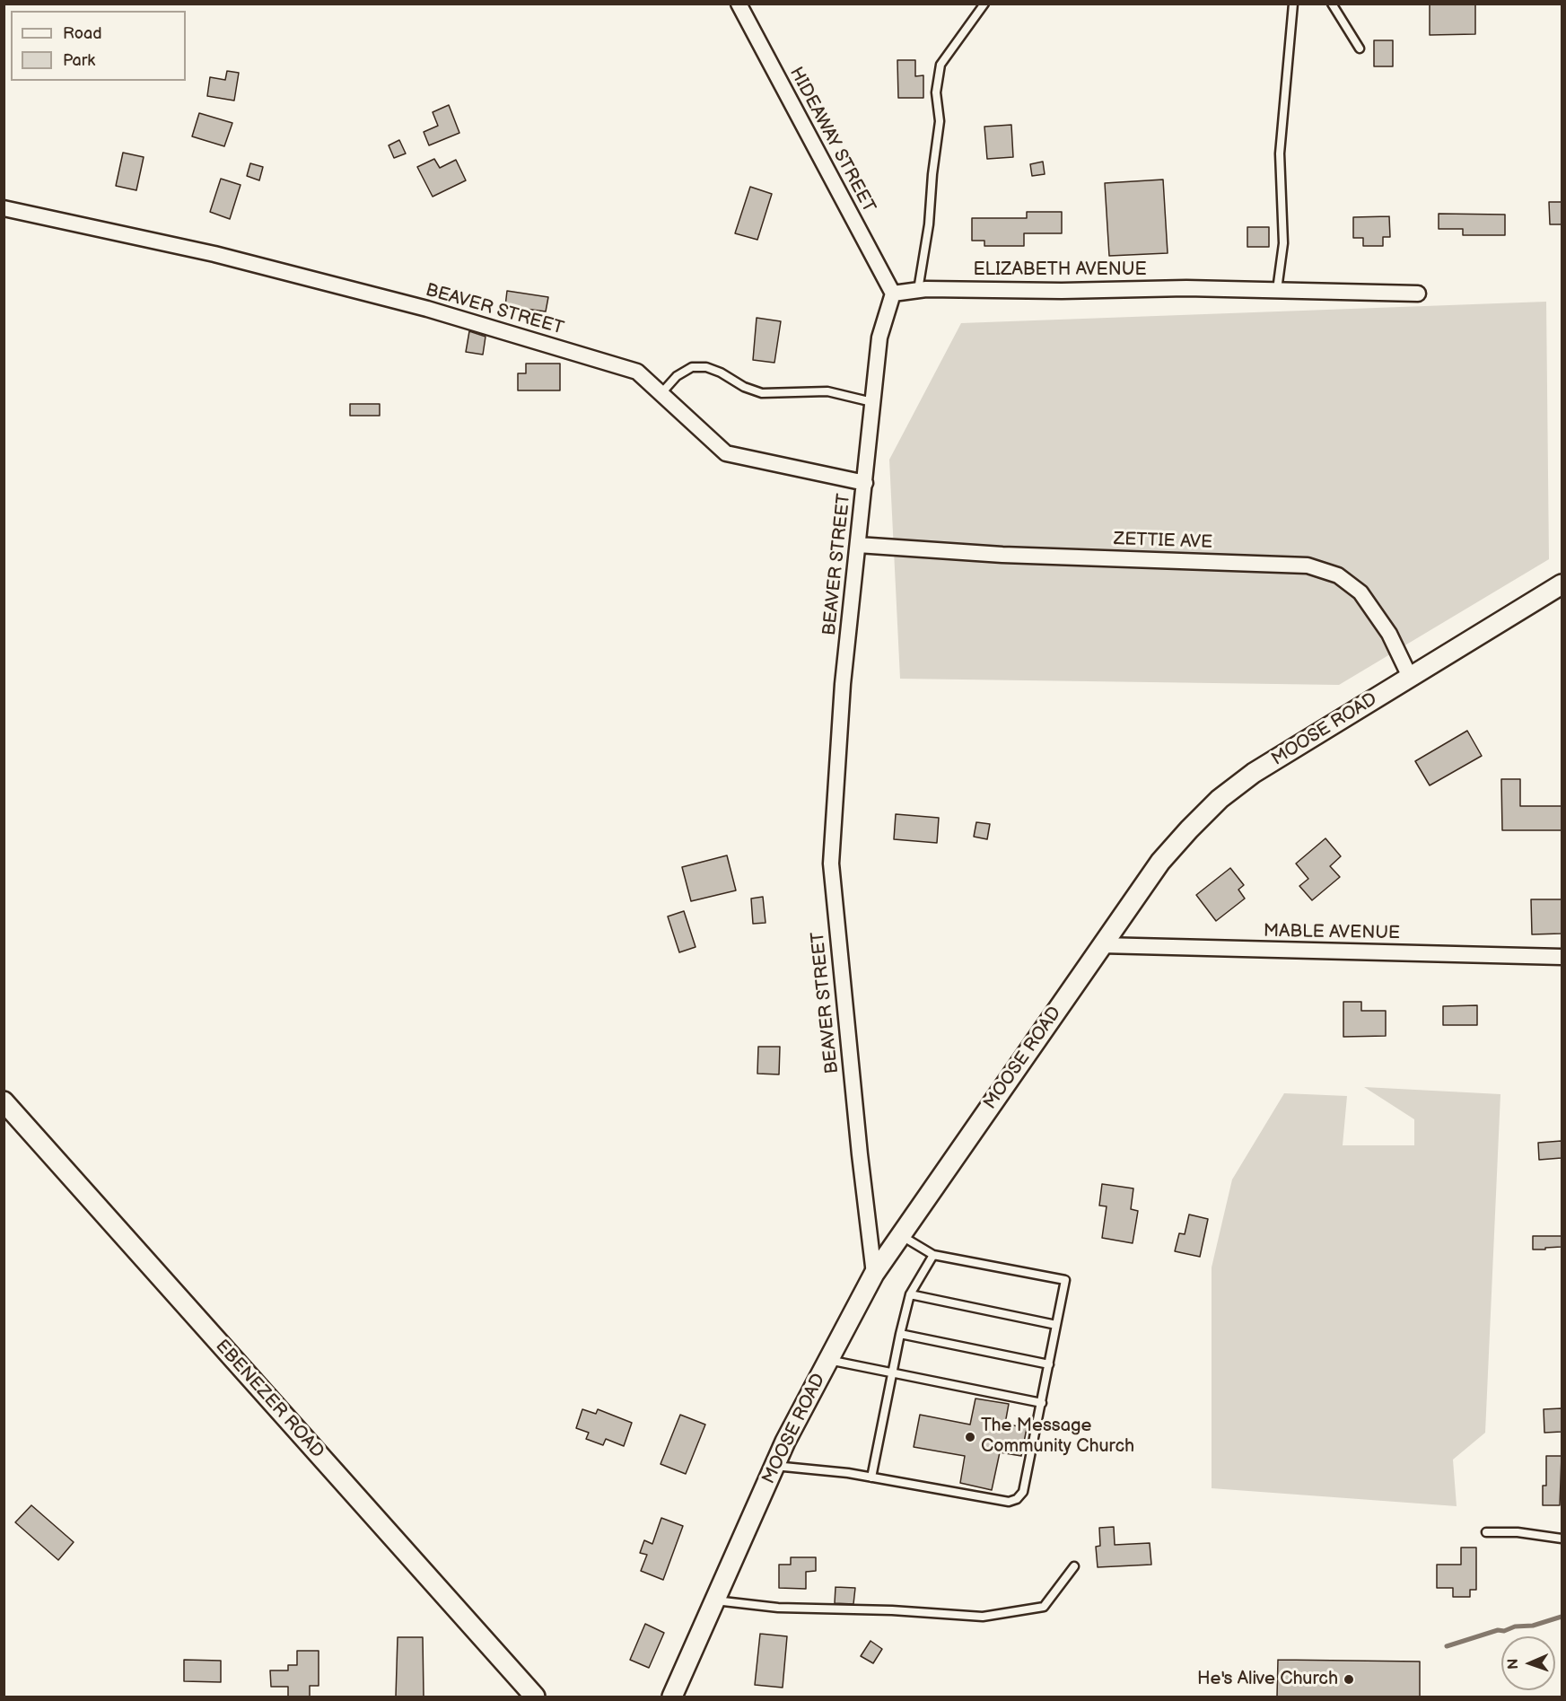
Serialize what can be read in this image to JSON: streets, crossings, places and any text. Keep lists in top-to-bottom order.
{
  "streets": {
    "street": [
      "HIDEAWAY STREET",
      "ELIZABETH AVENUE",
      "BEAVER STREET",
      "ZETTIE AVE",
      "MOOSE ROAD",
      "MABLE AVENUE",
      "EBENEZER ROAD"
    ]
  },
  "crossings": [
    ["HIDEAWAY STREET", "ELIZABETH AVENUE"],
    ["BEAVER STREET", "ZETTIE AVE"],
    ["BEAVER STREET", "MOOSE ROAD"],
    ["ZETTIE AVE", "MOOSE ROAD"],
    ["MOOSE ROAD", "MABLE AVENUE"]
  ],
  "places": ["The Message Community Church", "He's Alive Church"],
  "legend": ["Road", "Park"],
  "north": "left"
}
